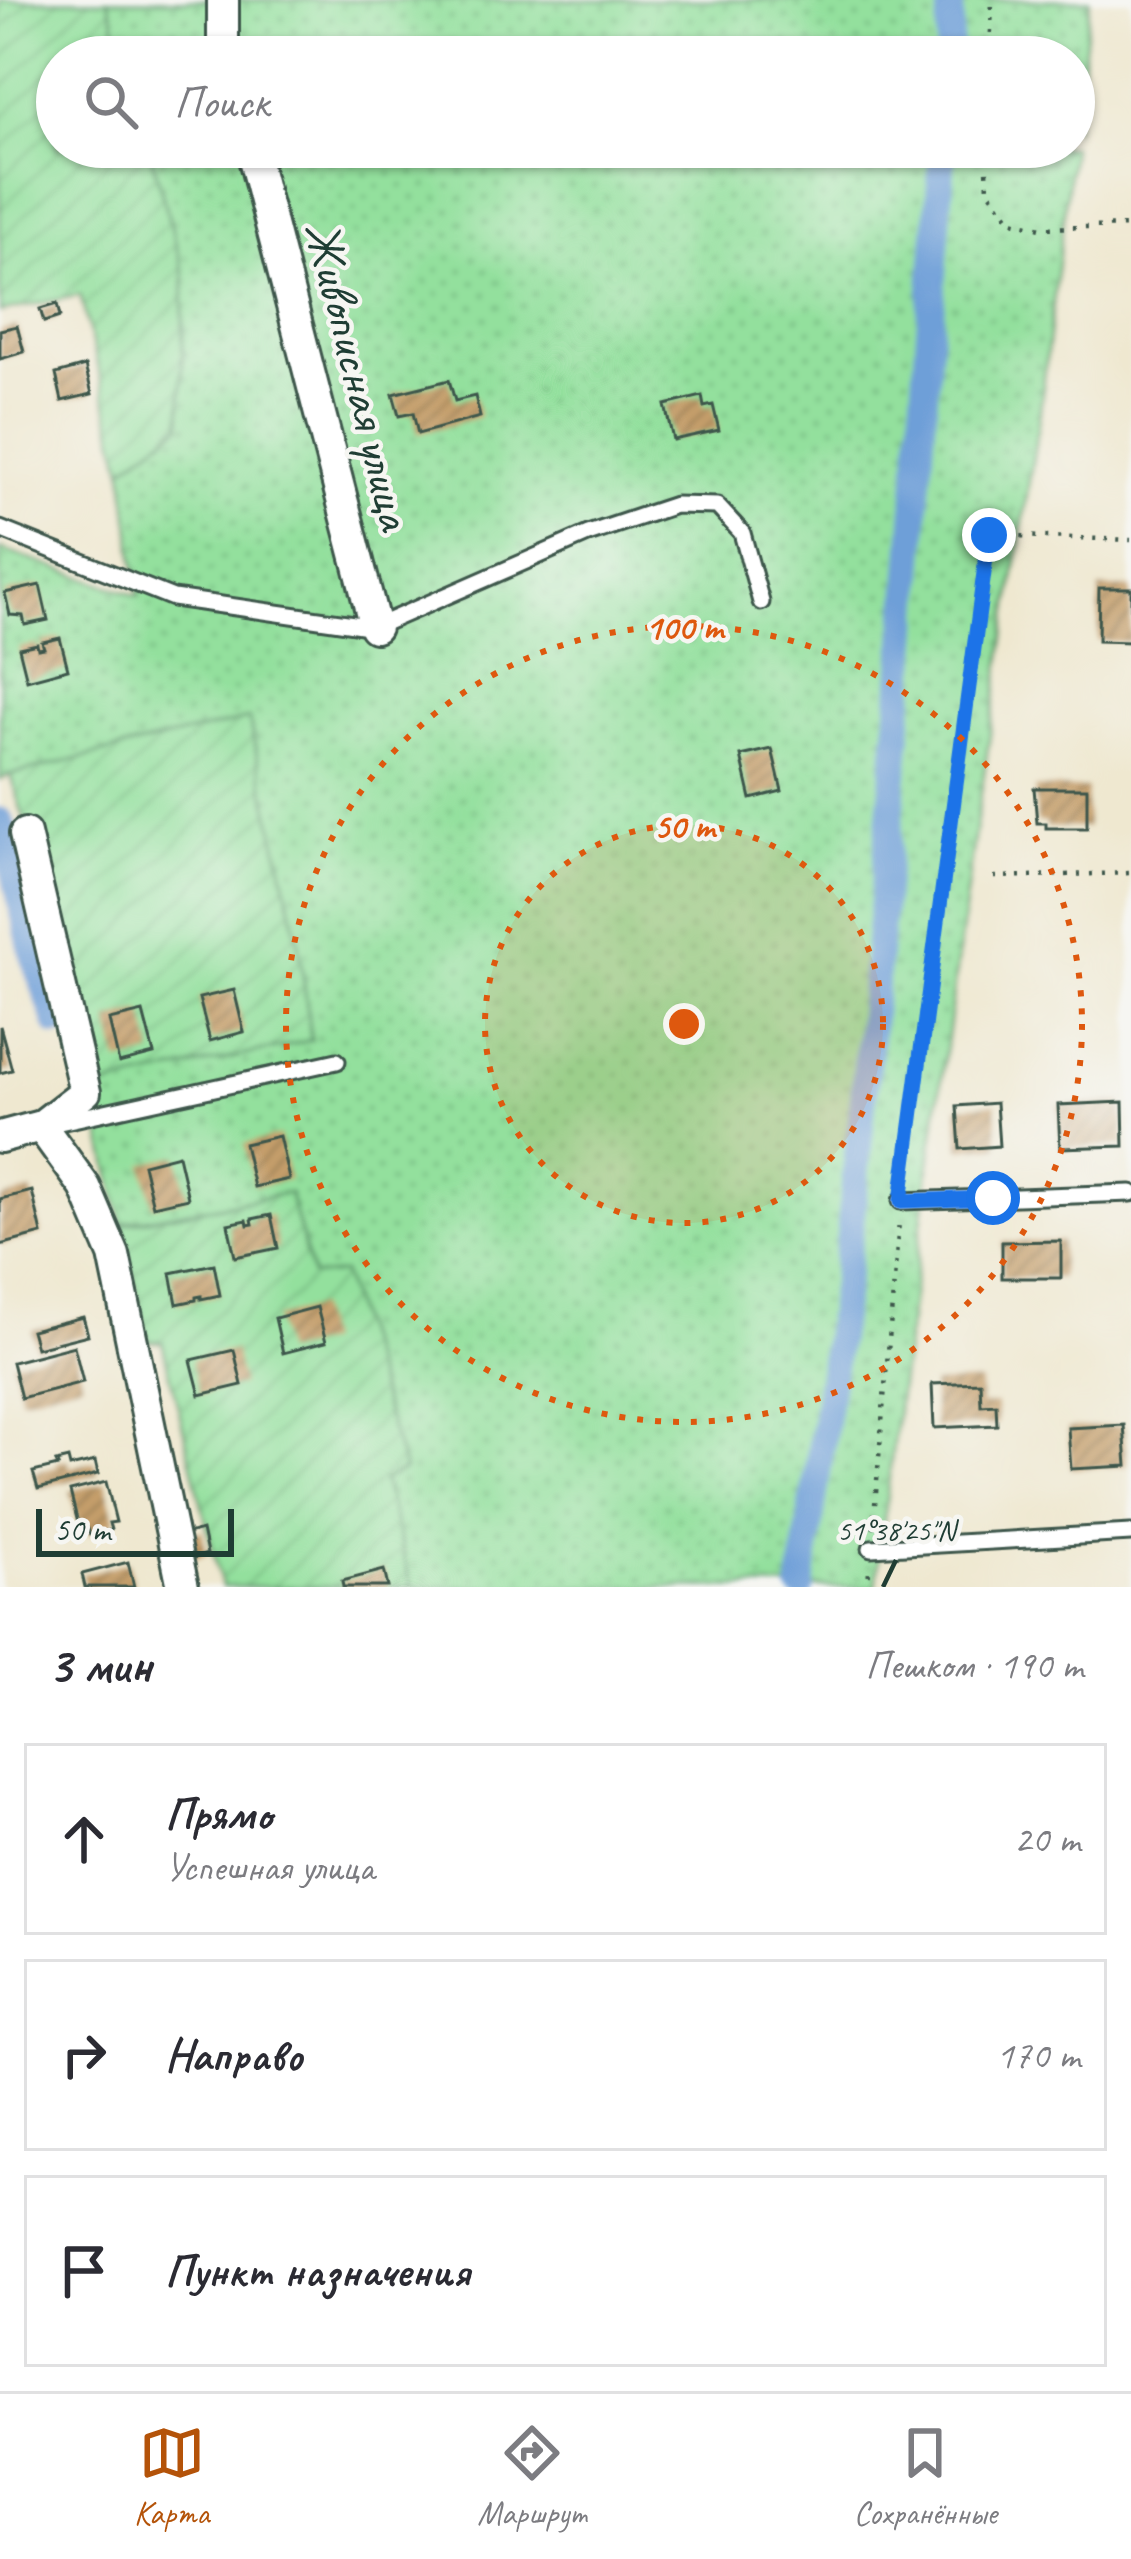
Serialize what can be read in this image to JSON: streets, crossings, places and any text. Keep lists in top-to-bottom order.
{
  "streets": {
    "street": ["Живописная улица"]
  },
  "scale_bar": "50 m",
  "page": {
    "search": "Поиск",
    "scale": "50 m",
    "heading": ["3 мин", "Пешком · 190 m"],
    "list": [
      ["Прямо", "Успешная улица", "20 m"],
      ["Направо", "170 m"],
      "Пункт назначения"
    ],
    "nav": ["Карта", "Маршрут", "Сохранённые"]
  },
  "coordinates": ["51°38'25\"N"],
  "rings": ["100 m", "50 m"]
}
